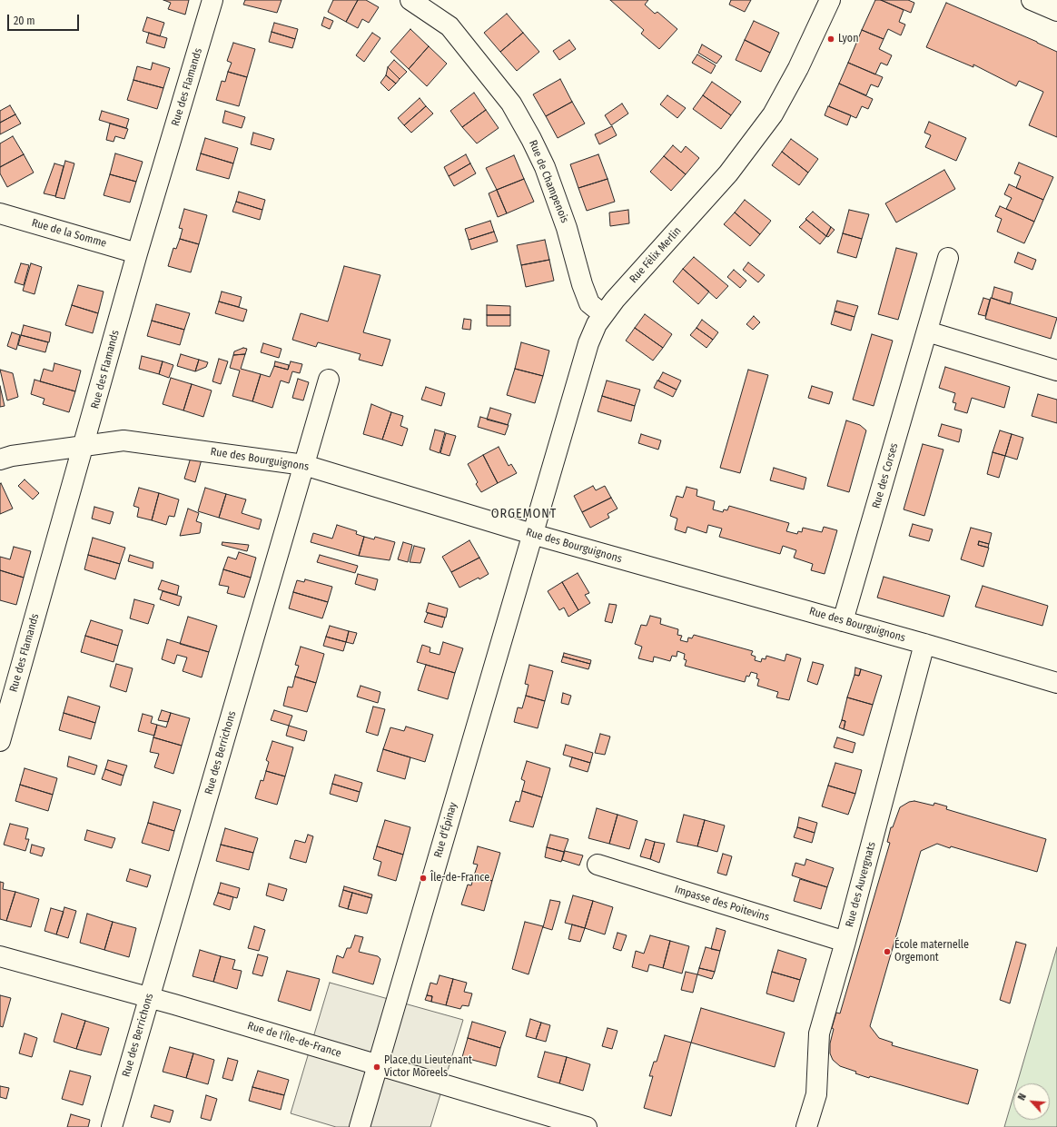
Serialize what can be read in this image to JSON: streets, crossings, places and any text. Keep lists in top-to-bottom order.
{
  "streets": {
    "street": [
      "Rue des Flamands",
      "Rue de Champenois",
      "Rue de la Somme",
      "Rue Félix Merlin",
      "Rue des Bourguignons",
      "Rue des Corses",
      "Rue des Berrichons",
      "Rue d'Épinay",
      "Rue des Auvergnats",
      "Impasse des Poitevins",
      "Rue de l'Île-de-France"
    ]
  },
  "crossings": [
    ["Rue des Flamands", "Rue de la Somme"],
    ["Rue des Flamands", "Rue des Bourguignons"],
    ["Rue de Champenois", "Rue Félix Merlin"],
    ["Rue Félix Merlin", "Rue des Bourguignons"],
    ["Rue Félix Merlin", "Rue d'Épinay"],
    ["Rue des Bourguignons", "Rue des Corses"],
    ["Rue des Bourguignons", "Rue des Berrichons"],
    ["Rue des Bourguignons", "Rue d'Épinay"],
    ["Rue des Bourguignons", "Rue des Auvergnats"],
    ["Rue des Berrichons", "Rue de l'Île-de-France"],
    ["Rue d'Épinay", "Rue de l'Île-de-France"],
    ["Rue des Auvergnats", "Impasse des Poitevins"]
  ],
  "districts": ["ORGEMONT"],
  "places": [
    "Lyon",
    "Île-de-France",
    "École maternelle Orgemont",
    "Place du Lieutenant Victor Moreels"
  ],
  "scale_bar": "20 m",
  "north": "top left"
}
